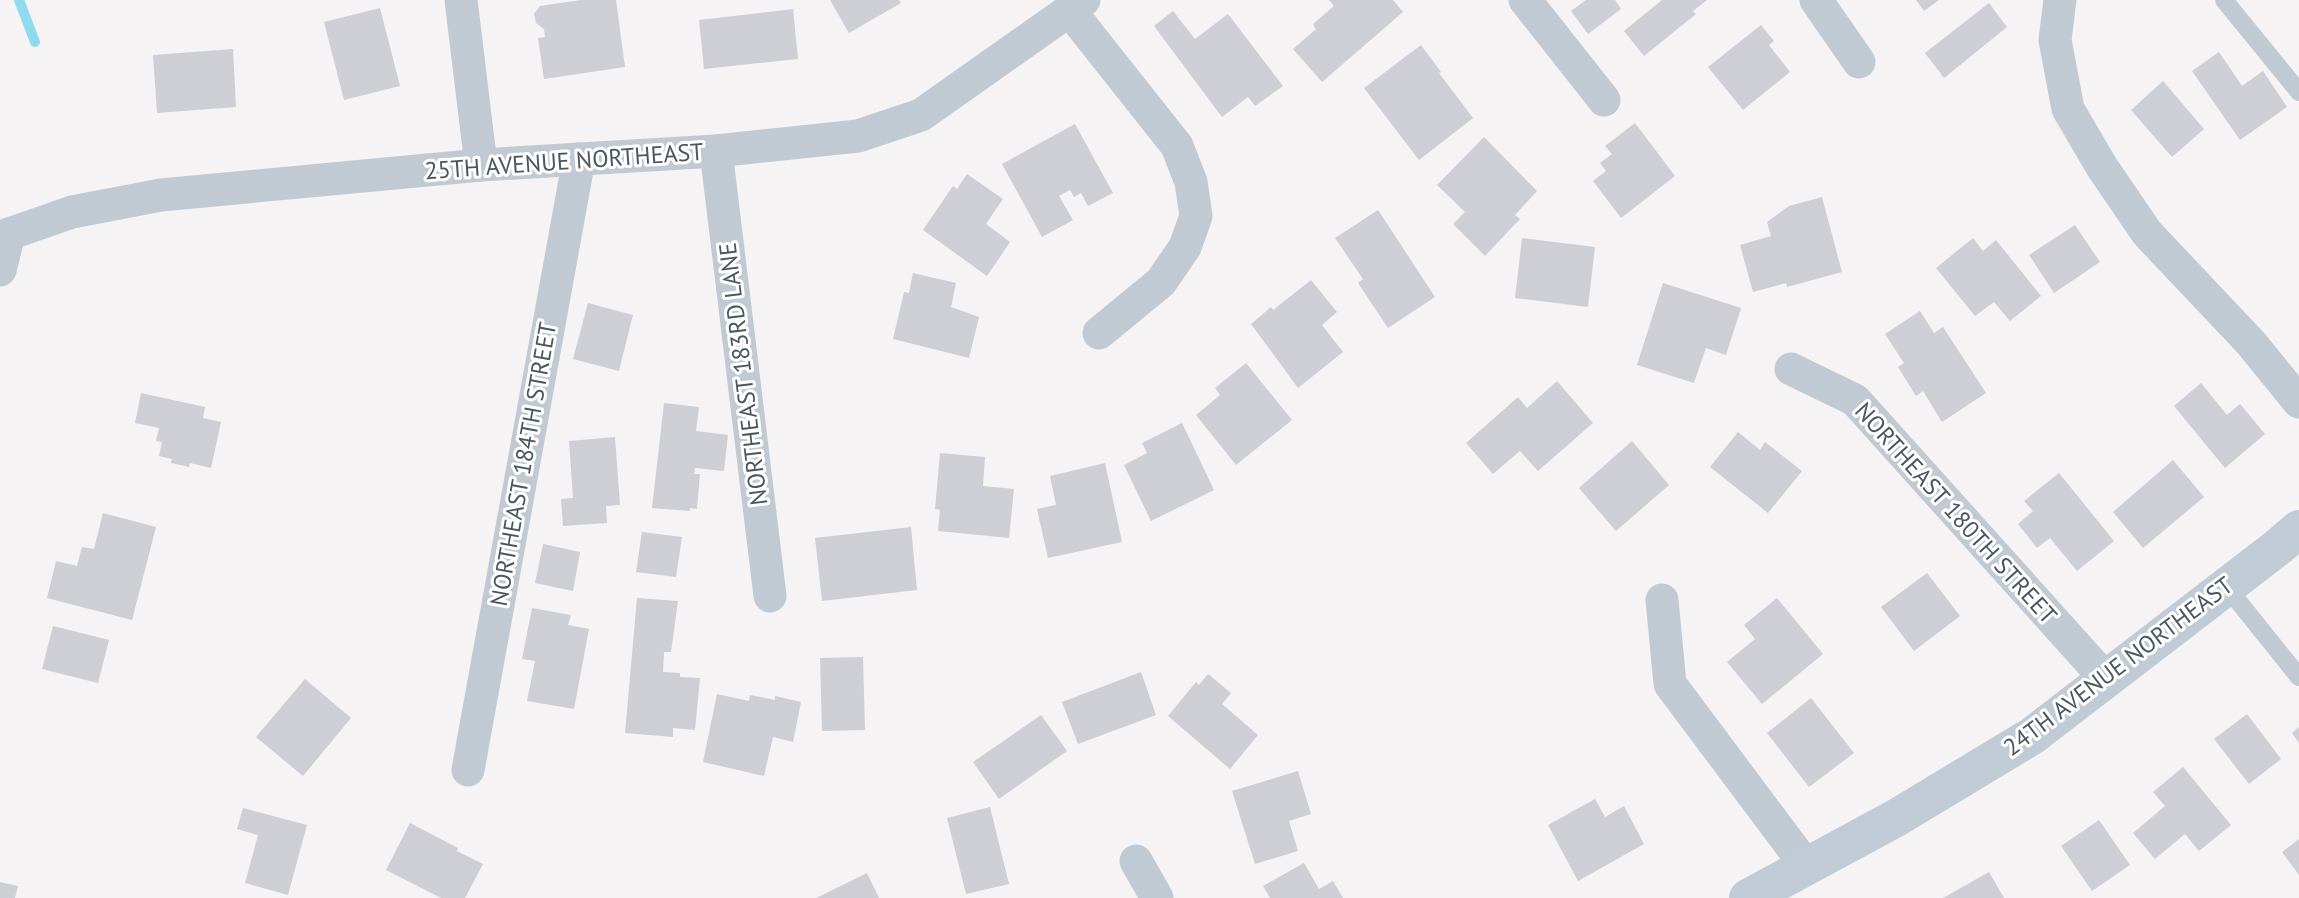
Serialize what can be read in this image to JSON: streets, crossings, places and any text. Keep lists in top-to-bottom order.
{
  "streets": {
    "main road": ["24TH AVENUE NORTHEAST"],
    "street": [
      "25TH AVENUE NORTHEAST",
      "NORTHEAST 183RD LANE",
      "NORTHEAST 184TH STREET",
      "NORTHEAST 180TH STREET"
    ]
  },
  "crossings": [
    ["25TH AVENUE NORTHEAST", "NORTHEAST 183RD LANE"],
    ["25TH AVENUE NORTHEAST", "NORTHEAST 184TH STREET"],
    ["NORTHEAST 180TH STREET", "24TH AVENUE NORTHEAST"]
  ]
}
